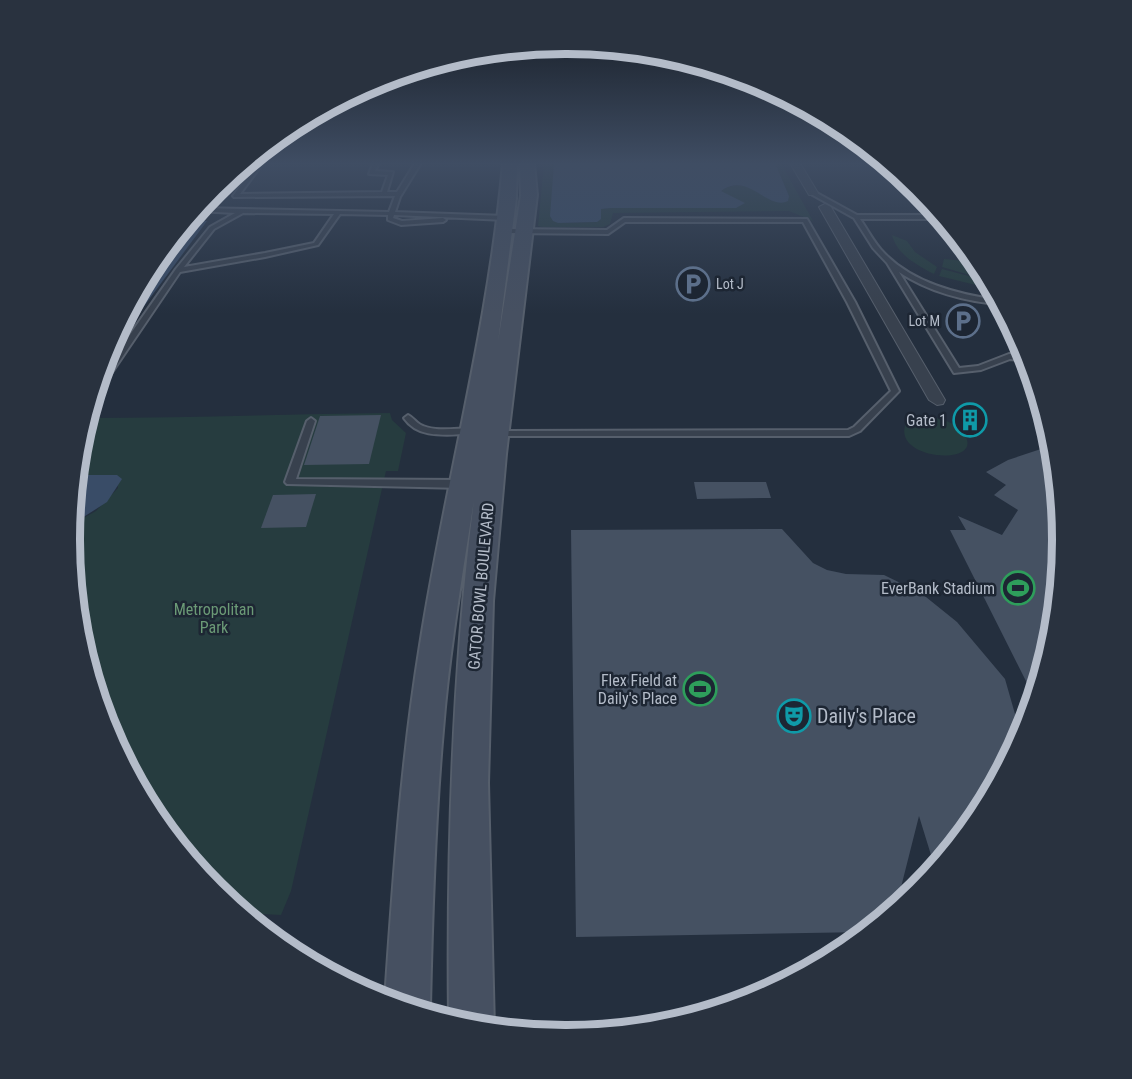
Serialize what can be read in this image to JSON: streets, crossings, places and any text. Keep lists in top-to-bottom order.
{
  "streets": {
    "main road": ["GATOR BOWL BOULEVARD"]
  },
  "parks": ["Metropolitan Park"],
  "places": {
    "parking": ["Lot J", "Lot M"],
    "building": ["Gate 1"],
    "sports": ["EverBank Stadium", "Flex Field at Daily's Place"],
    "theatre": ["Daily's Place"]
  }
}
